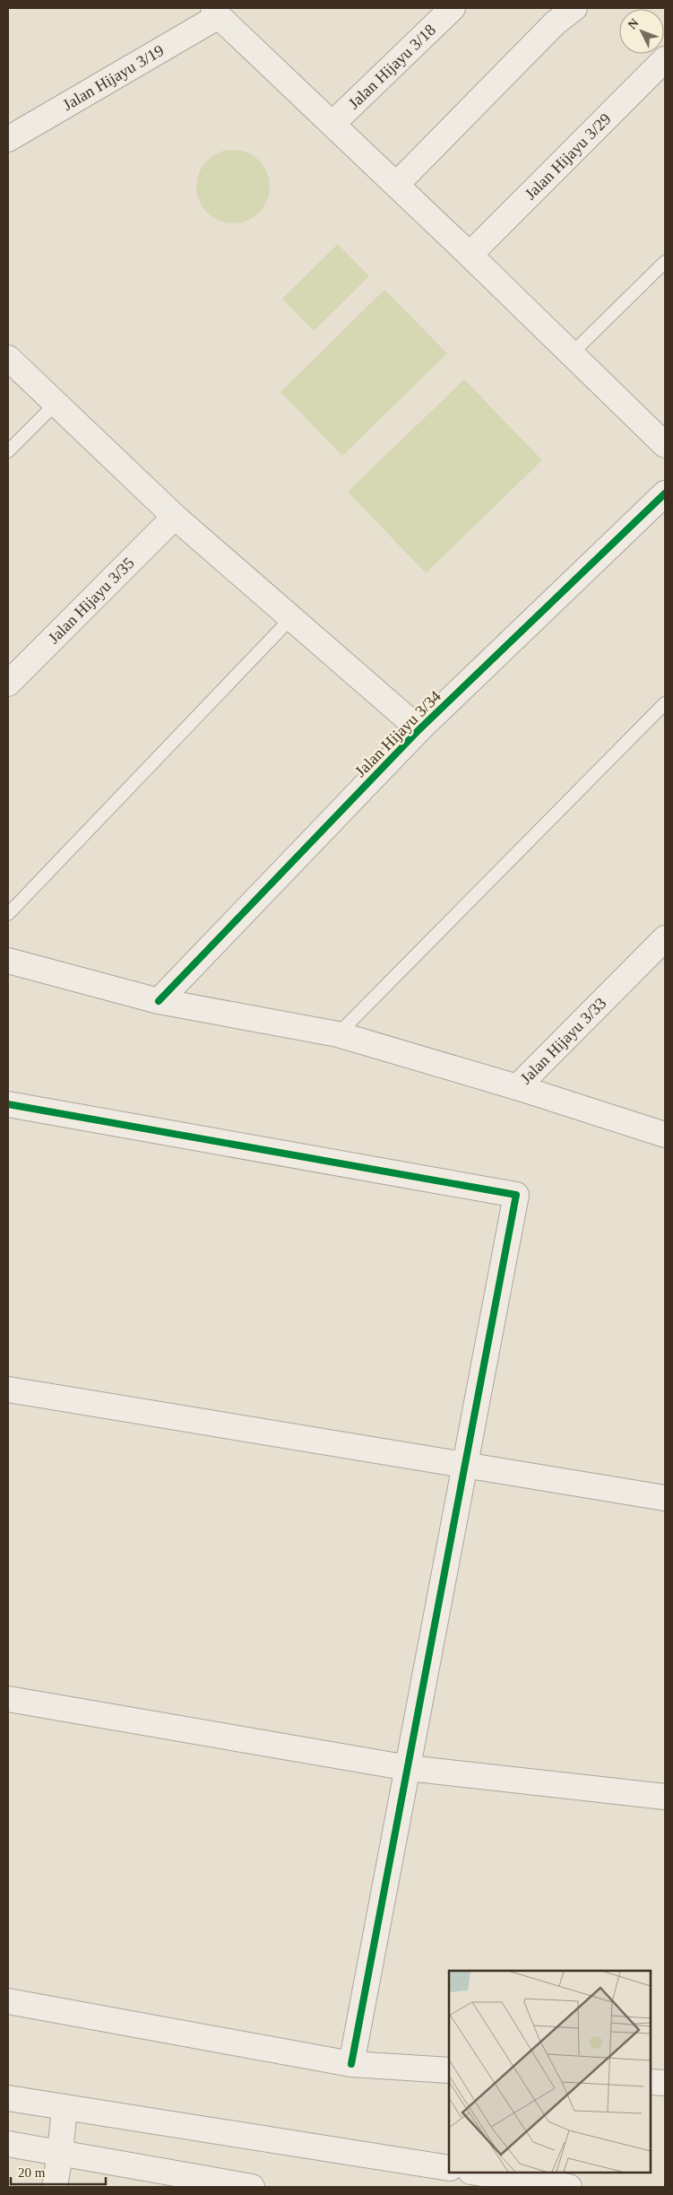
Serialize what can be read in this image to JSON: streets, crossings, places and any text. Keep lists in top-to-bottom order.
{
  "streets": {
    "street": [
      "Jalan Hijayu 3/18",
      "Jalan Hijayu 3/19",
      "Jalan Hijayu 3/29",
      "Jalan Hijayu 3/35",
      "Jalan Hijayu 3/34",
      "Jalan Hijayu 3/33"
    ]
  },
  "crossings": [
    ["Jalan Hijayu 3/34", "Jalan Hijayu 3/33"]
  ],
  "scale_bar": "20 m",
  "north": "top left"
}
